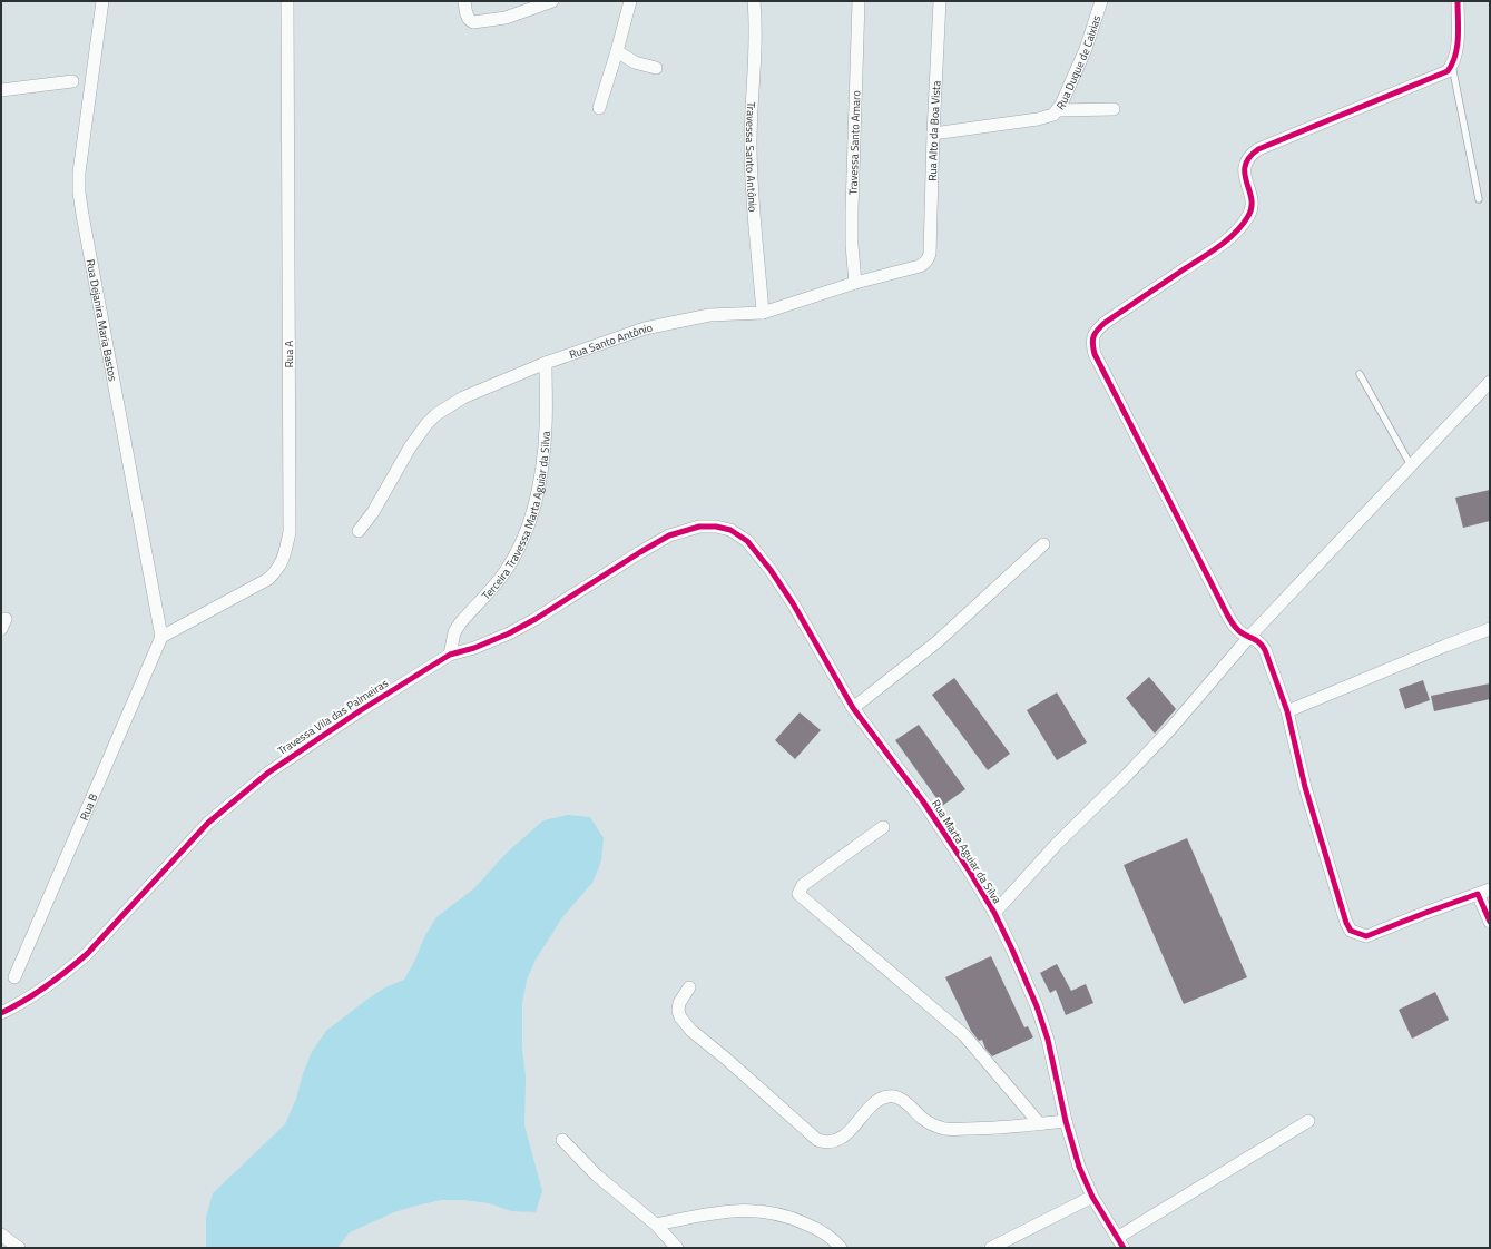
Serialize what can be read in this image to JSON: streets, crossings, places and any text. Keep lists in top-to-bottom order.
{
  "streets": {
    "street": [
      "Rua Duque de Caixias",
      "Rua Alto da Boa Vista",
      "Travessa Santo Amaro",
      "Travessa Santo Antônio",
      "Rua Dejanira Maria Bastos",
      "Rua Santo Antônio",
      "Rua A",
      "Terceira Travessa Marta Aguiar da Silva",
      "Travessa Vila das Palmeiras",
      "Rua B",
      "Rua Marta Aguiar da Silva"
    ]
  },
  "crossings": [
    ["Rua Duque de Caixias", "Rua Alto da Boa Vista"],
    ["Rua Alto da Boa Vista", "Rua Santo Antônio"],
    ["Travessa Santo Amaro", "Rua Santo Antônio"],
    ["Travessa Santo Antônio", "Rua Santo Antônio"],
    ["Rua Dejanira Maria Bastos", "Rua A"],
    ["Rua Dejanira Maria Bastos", "Rua B"],
    ["Rua Santo Antônio", "Terceira Travessa Marta Aguiar da Silva"],
    ["Rua A", "Rua B"],
    ["Terceira Travessa Marta Aguiar da Silva", "Travessa Vila das Palmeiras"],
    ["Travessa Vila das Palmeiras", "Rua Marta Aguiar da Silva"]
  ]
}
